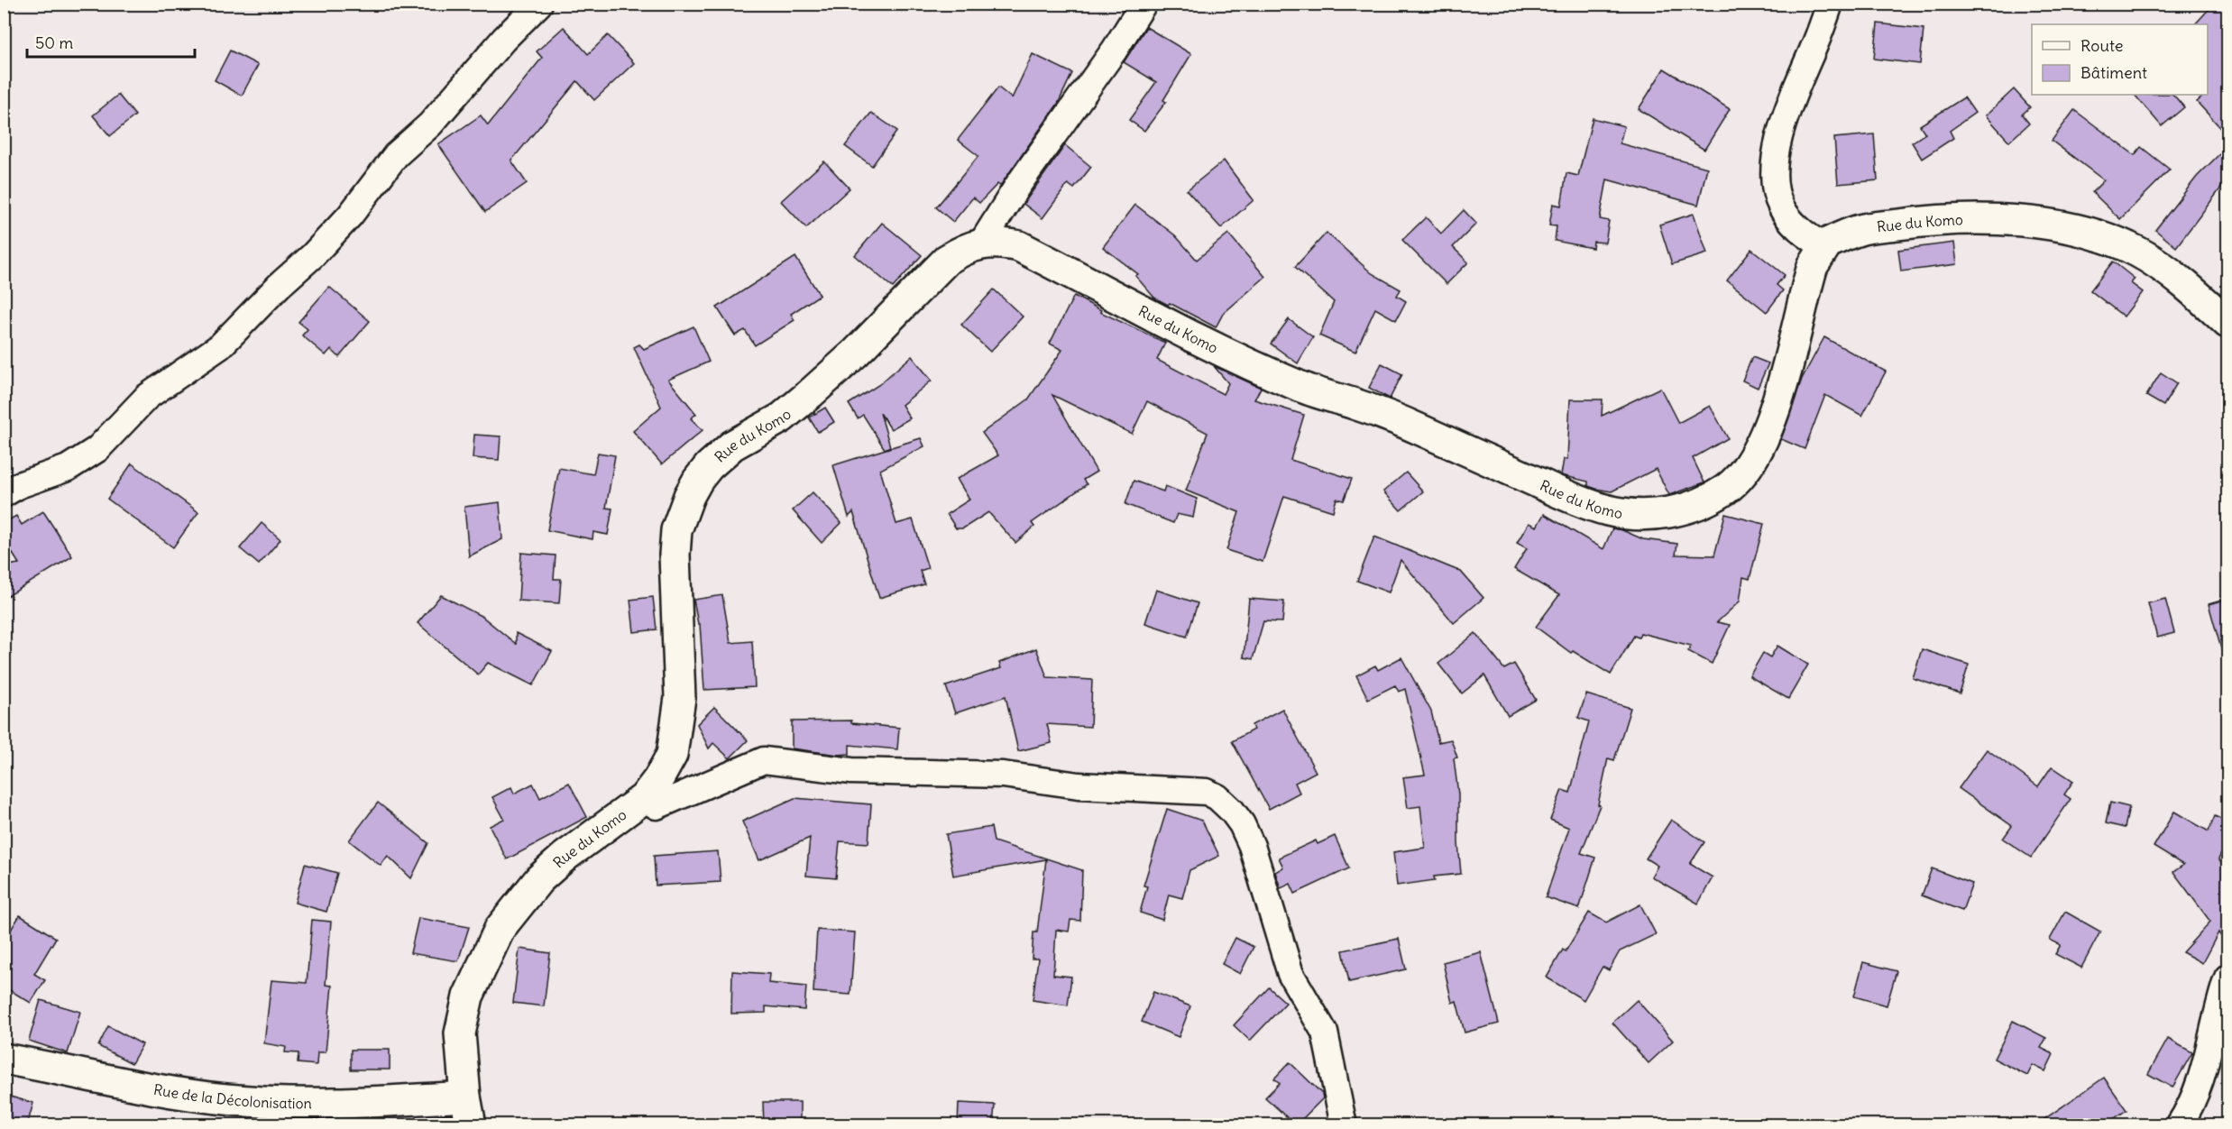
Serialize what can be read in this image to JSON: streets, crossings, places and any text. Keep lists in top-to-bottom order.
{
  "streets": {
    "street": ["Rue du Komo", "Rue de la Décolonisation"]
  },
  "crossings": [
    ["Rue du Komo", "Rue de la Décolonisation"]
  ],
  "legend": ["Route", "Bâtiment"],
  "scale_bar": "50 m"
}
